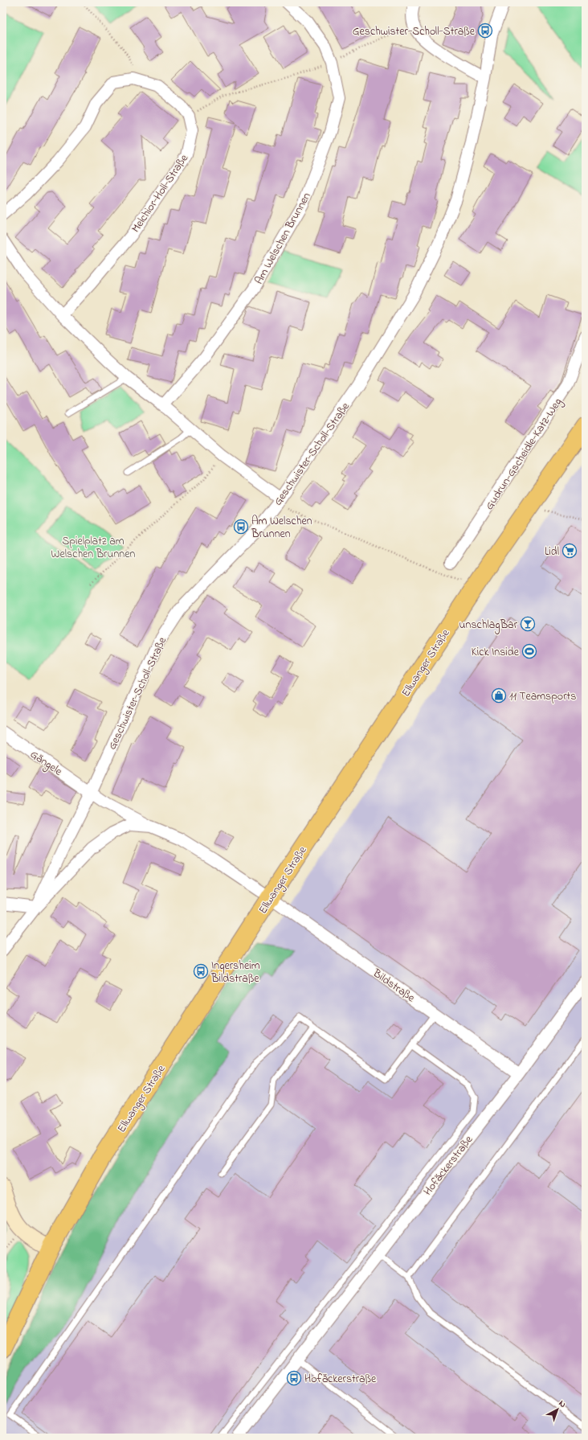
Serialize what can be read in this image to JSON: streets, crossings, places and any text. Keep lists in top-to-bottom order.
{
  "streets": {
    "main road": ["Ellwanger Straße"],
    "street": [
      "Melchior-Holl-Straße",
      "Am Welschen Brunnen",
      "Geschwister-Scholl-Straße",
      "Gudrun-Gscheidle-Katz-Weg",
      "Gängele",
      "Bildstraße",
      "Hofäckerstraße"
    ]
  },
  "crossings": [
    ["Geschwister-Scholl-Straße", "Ellwanger Straße"],
    ["Geschwister-Scholl-Straße", "Gängele"],
    ["Geschwister-Scholl-Straße", "Bildstraße"],
    ["Ellwanger Straße", "Bildstraße"],
    ["Bildstraße", "Hofäckerstraße"]
  ],
  "parks": ["Spielplatz am Welschen Brunnen"],
  "places": {
    "bus stop": [
      "Geschwister-Scholl-Straße",
      "Am Welschen Brunnen",
      "Ingersheim Bildstraße",
      "Hofäckerstraße"
    ],
    "supermarket": ["Lidl"],
    "bar": ["unschlagBar"],
    "sports": ["Kick Inside"],
    "shop": ["11 Teamsports"]
  },
  "north": "top right"
}
